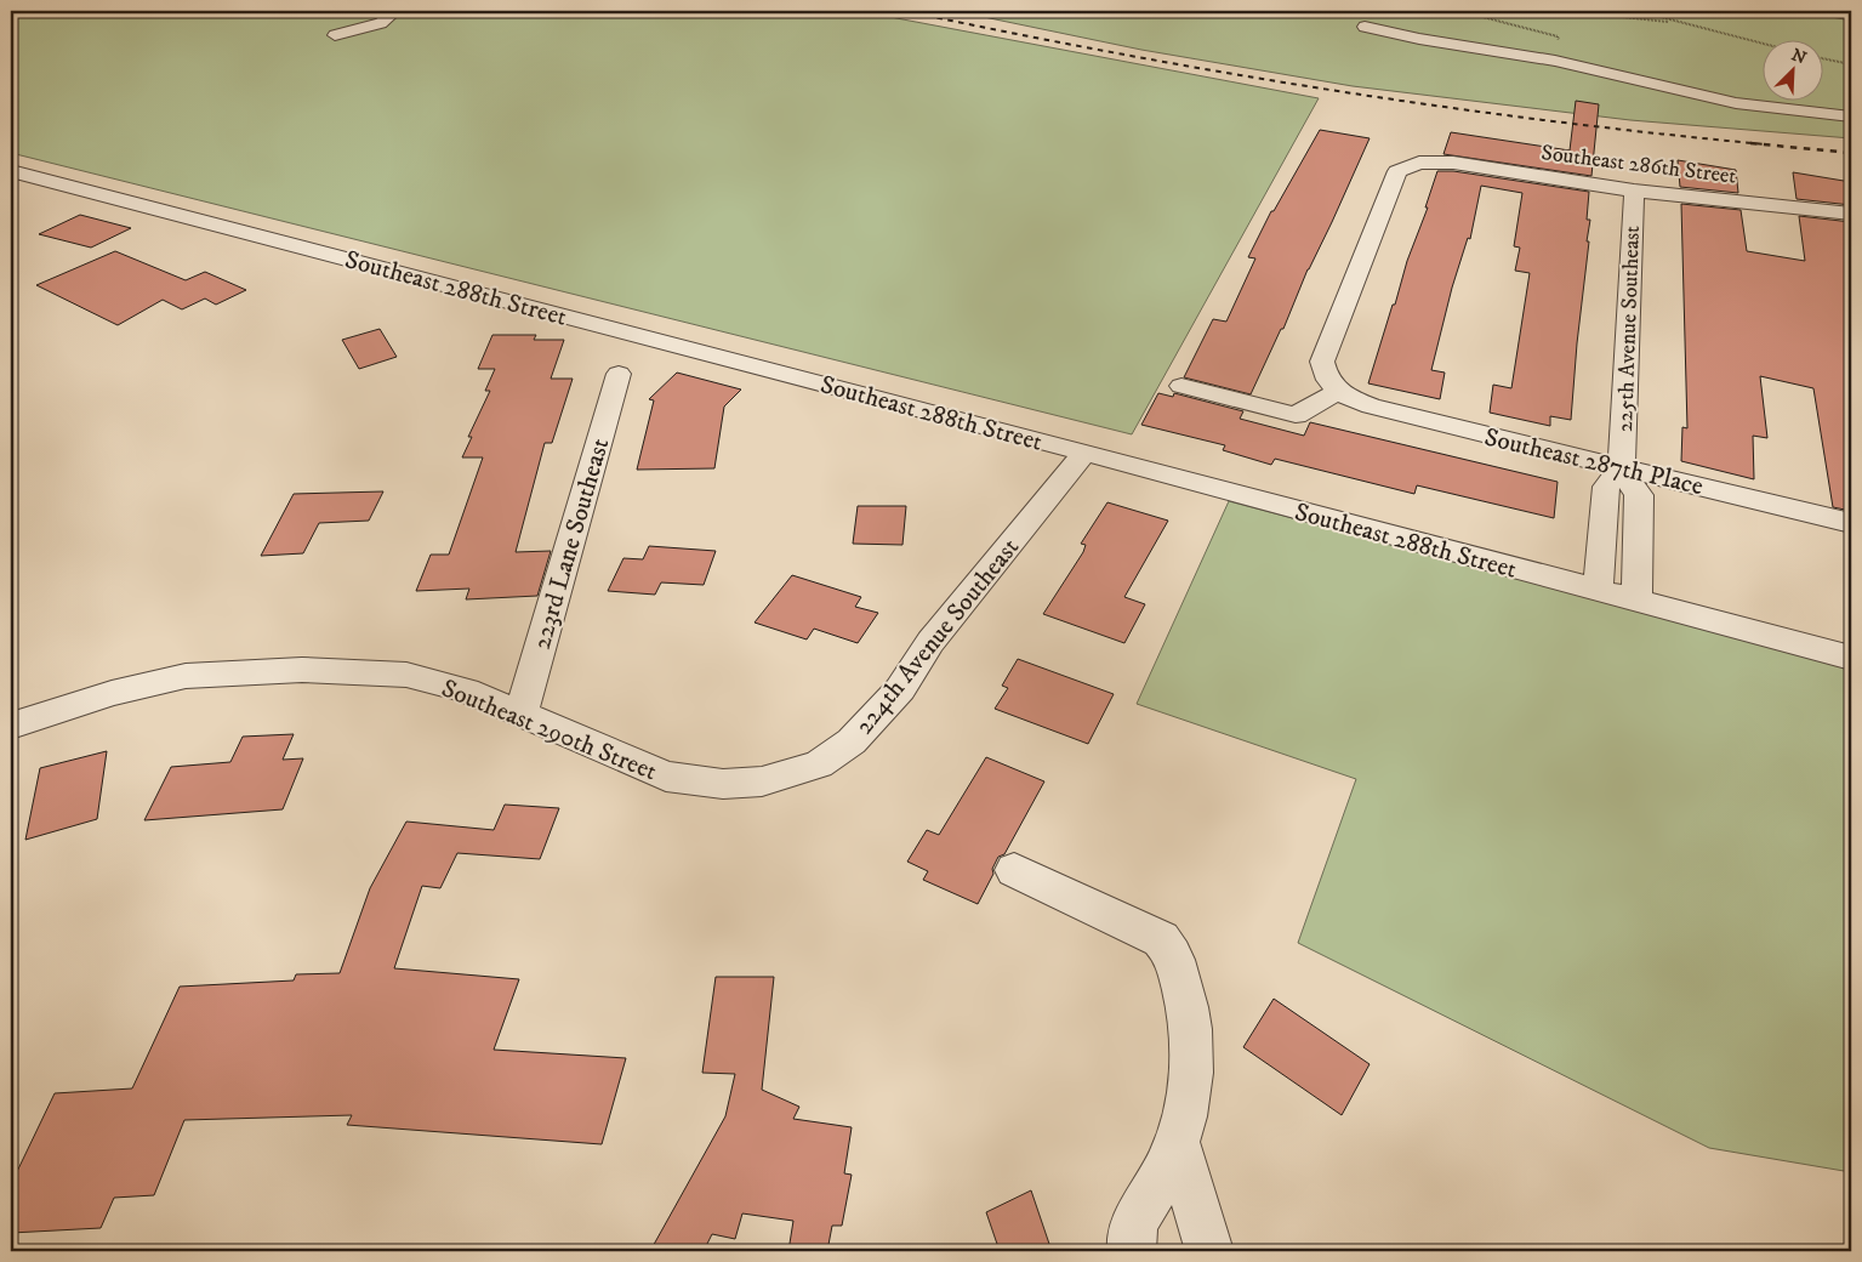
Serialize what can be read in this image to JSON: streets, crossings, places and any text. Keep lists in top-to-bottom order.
{
  "streets": {
    "street": [
      "Southeast 286th Street",
      "Southeast 288th Street",
      "225th Avenue Southeast",
      "Southeast 287th Place",
      "223rd Lane Southeast",
      "224th Avenue Southeast",
      "Southeast 290th Street"
    ]
  },
  "crossings": [
    ["Southeast 286th Street", "225th Avenue Southeast"],
    ["Southeast 286th Street", "Southeast 287th Place"],
    ["Southeast 288th Street", "225th Avenue Southeast"],
    ["Southeast 288th Street", "224th Avenue Southeast"],
    ["225th Avenue Southeast", "Southeast 287th Place"],
    ["223rd Lane Southeast", "Southeast 290th Street"],
    ["224th Avenue Southeast", "Southeast 290th Street"]
  ],
  "north": "top right"
}
